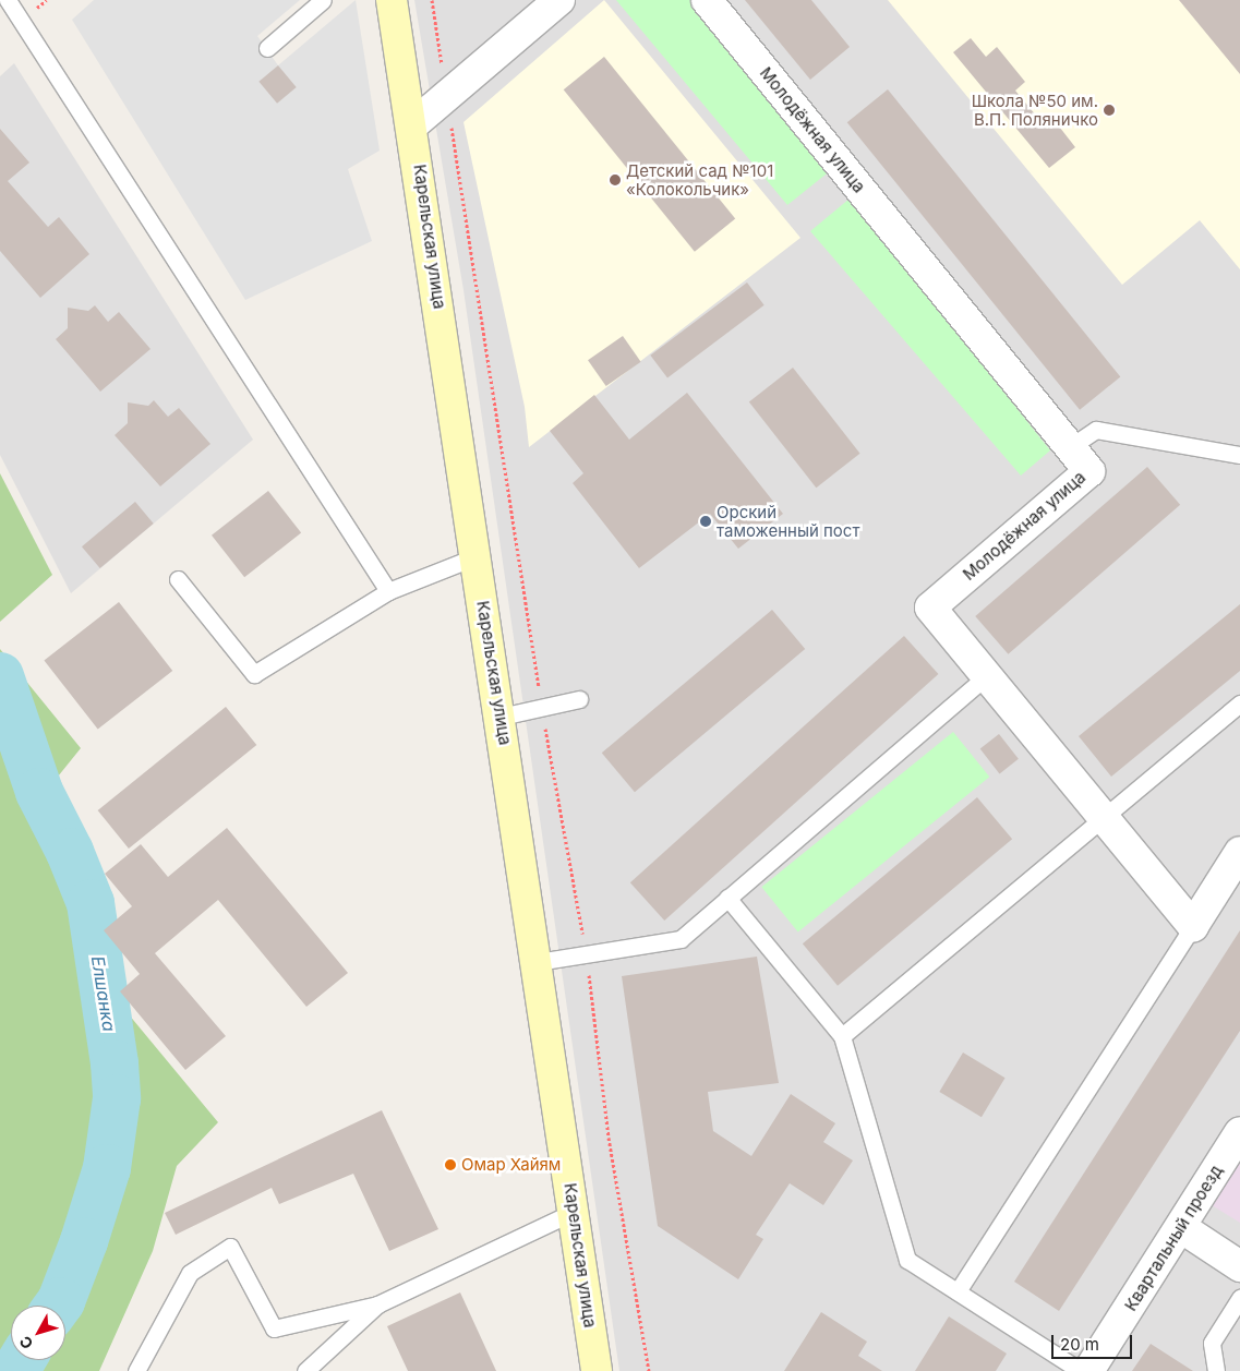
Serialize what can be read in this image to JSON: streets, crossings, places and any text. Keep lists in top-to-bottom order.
{
  "streets": {
    "street": ["Молодёжная улица", "Карельская улица", "Квартальный проезд"]
  },
  "water": ["Елшанка"],
  "places": [
    "Школа №50 им. В.П. Поляничко",
    "Детский сад №101 «Колокольчик»",
    "Орский таможенный пост",
    "Омар Хайям"
  ],
  "scale_bar": "20 m",
  "north": "bottom left"
}
